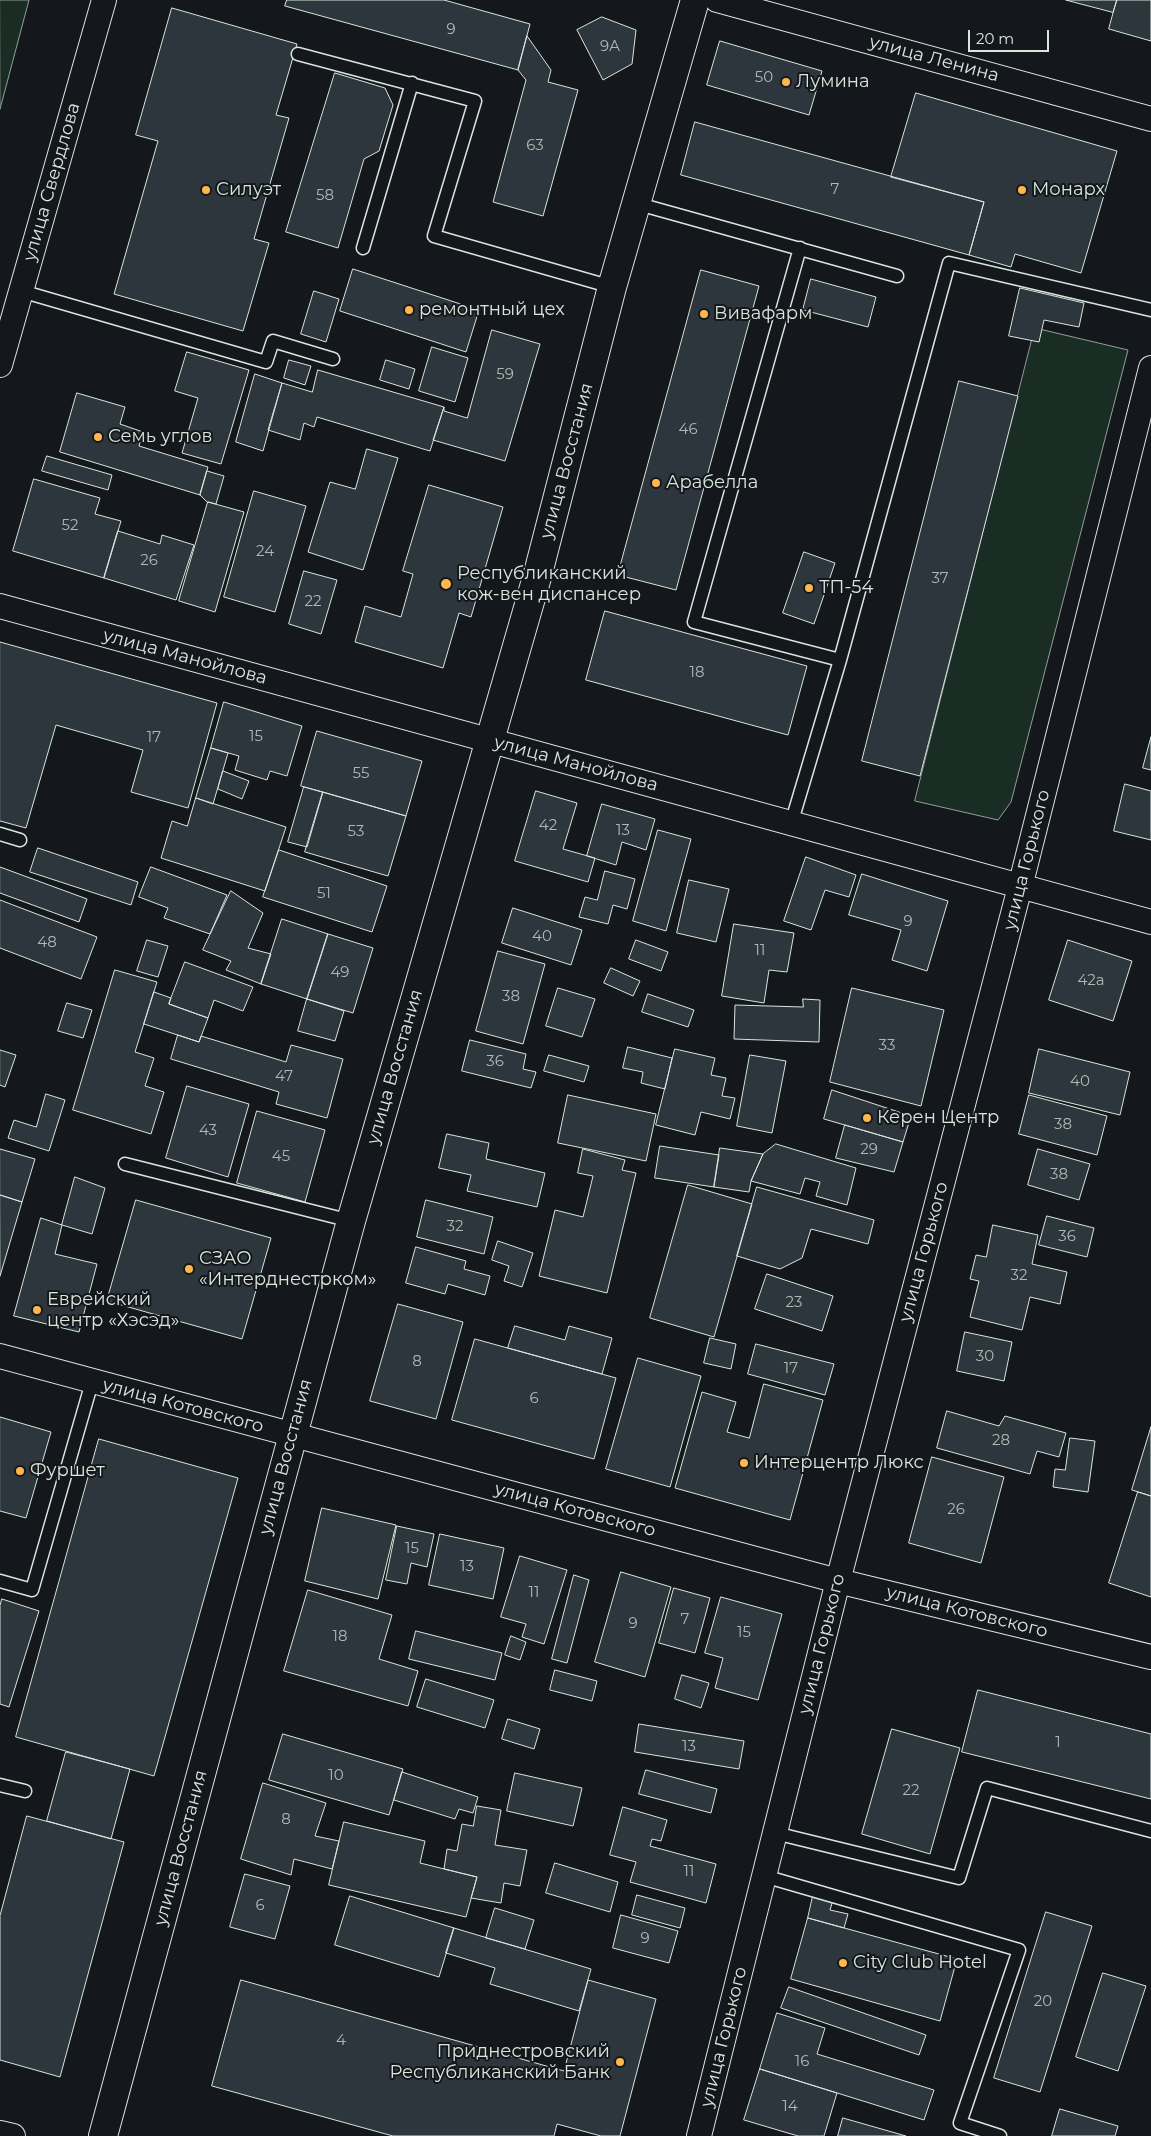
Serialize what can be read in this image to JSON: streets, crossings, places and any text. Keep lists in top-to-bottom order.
{
  "streets": {
    "street": [
      "улица Ленина",
      "улица Свердлова",
      "улица Восстания",
      "улица Манойлова",
      "улица Горького",
      "улица Котовского"
    ]
  },
  "crossings": [
    ["улица Восстания", "улица Манойлова"],
    ["улица Восстания", "улица Котовского"],
    ["улица Манойлова", "улица Горького"],
    ["улица Горького", "улица Котовского"]
  ],
  "places": [
    "Лумина",
    "Силуэт",
    "Монарх",
    "ремонтный цех",
    "Вивафарм",
    "Семь углов",
    "Арабелла",
    "Республиканский кож-вен диспансер",
    "ТП-54",
    "Керен Центр",
    "СЗАО «Интерднестрком»",
    "Еврейский центр «Хэсэд»",
    "Интерцентр Люкс",
    "Фуршет",
    "City Club Hotel",
    "Приднестровский Республиканский Банк"
  ],
  "house_numbers": [
    "9",
    "9А",
    "50",
    "63",
    "7",
    "58",
    "59",
    "46",
    "52",
    "24",
    "26",
    "37",
    "22",
    "18",
    "15",
    "17",
    "55",
    "42",
    "13",
    "53",
    "51",
    "9",
    "40",
    "48",
    "11",
    "49",
    "42а",
    "38",
    "33",
    "36",
    "47",
    "40",
    "38",
    "43",
    "29",
    "45",
    "38",
    "32",
    "36",
    "32",
    "23",
    "30",
    "8",
    "17",
    "6",
    "28",
    "26",
    "15",
    "13",
    "11",
    "7",
    "9",
    "15",
    "18",
    "1",
    "13",
    "10",
    "22",
    "8",
    "11",
    "6",
    "9",
    "20",
    "4",
    "16",
    "14"
  ],
  "scale_bar": "20 m"
}
